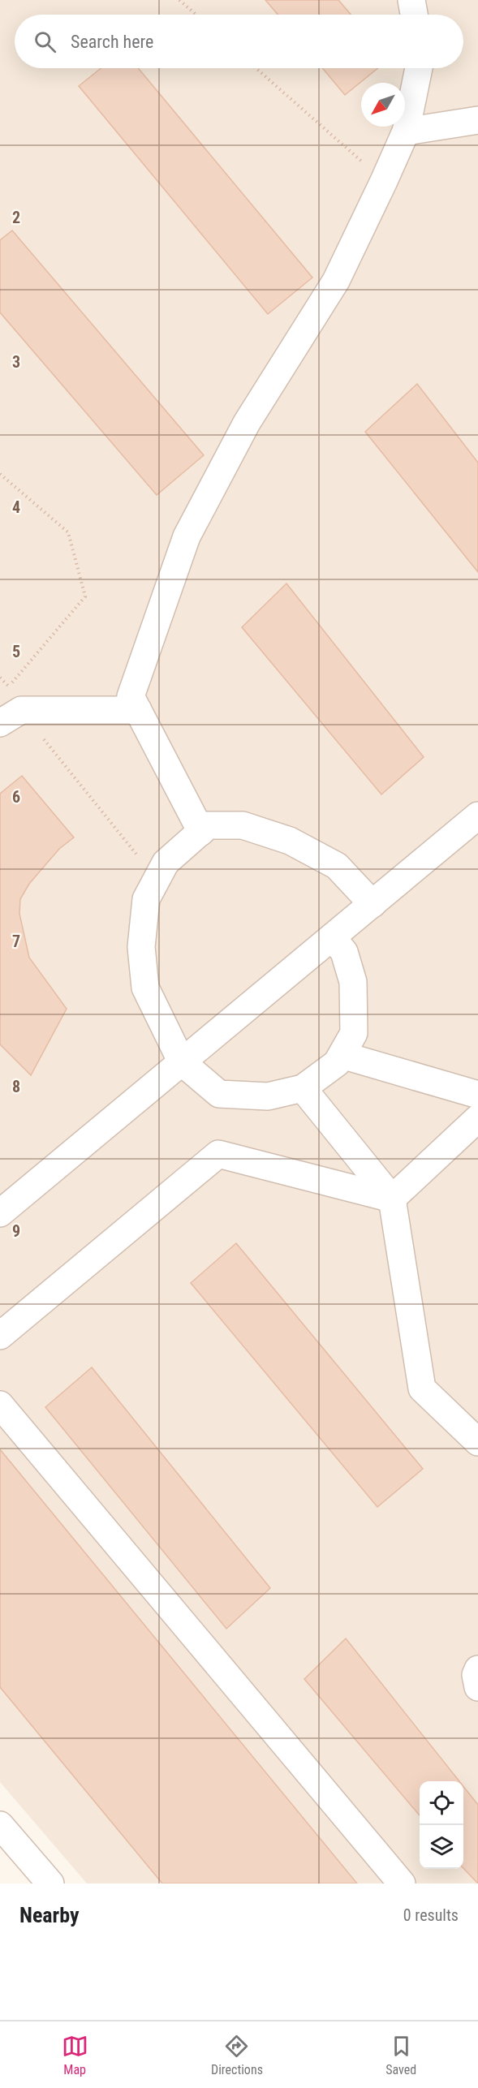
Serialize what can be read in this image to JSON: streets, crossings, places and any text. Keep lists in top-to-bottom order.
{
  "north": "bottom left",
  "page": {
    "search": "Search here",
    "heading": ["Nearby", "0 results"],
    "nav": ["Map", "Directions", "Saved"]
  },
  "grid": {
    "rows": [
      "2",
      "3",
      "4",
      "5",
      "6",
      "7",
      "8",
      "9"
    ]
  }
}
